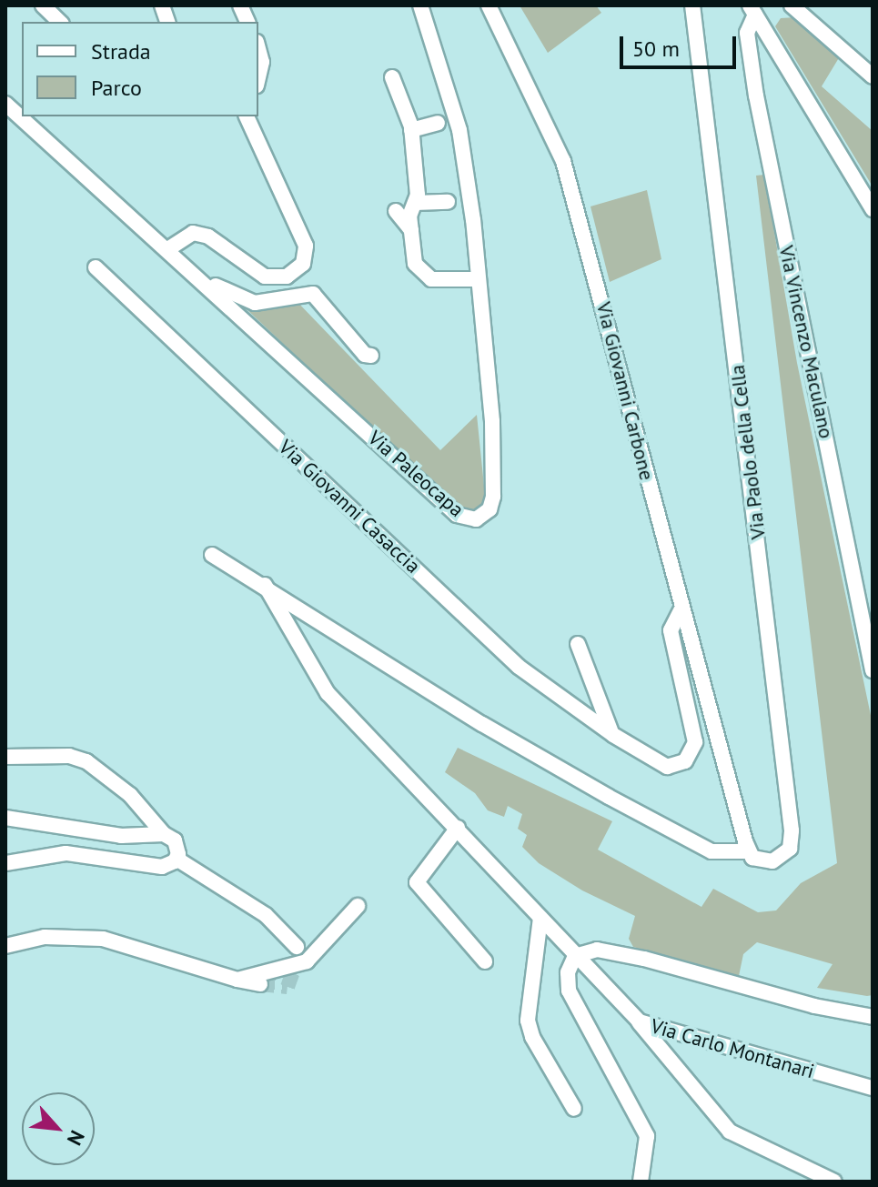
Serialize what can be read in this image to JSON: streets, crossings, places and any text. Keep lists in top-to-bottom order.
{
  "streets": {
    "street": [
      "Via Vincenzo Maculano",
      "Via Giovanni Carbone",
      "Via Paolo della Cella",
      "Via Paleocapa",
      "Via Giovanni Casaccia",
      "Via Carlo Montanari"
    ]
  },
  "crossings": [
    ["Via Giovanni Carbone", "Via Paolo della Cella"],
    ["Via Giovanni Carbone", "Via Giovanni Casaccia"],
    ["Via Paolo della Cella", "Via Carlo Montanari"]
  ],
  "legend": ["Strada", "Parco"],
  "scale_bar": "50 m",
  "north": "bottom right"
}
